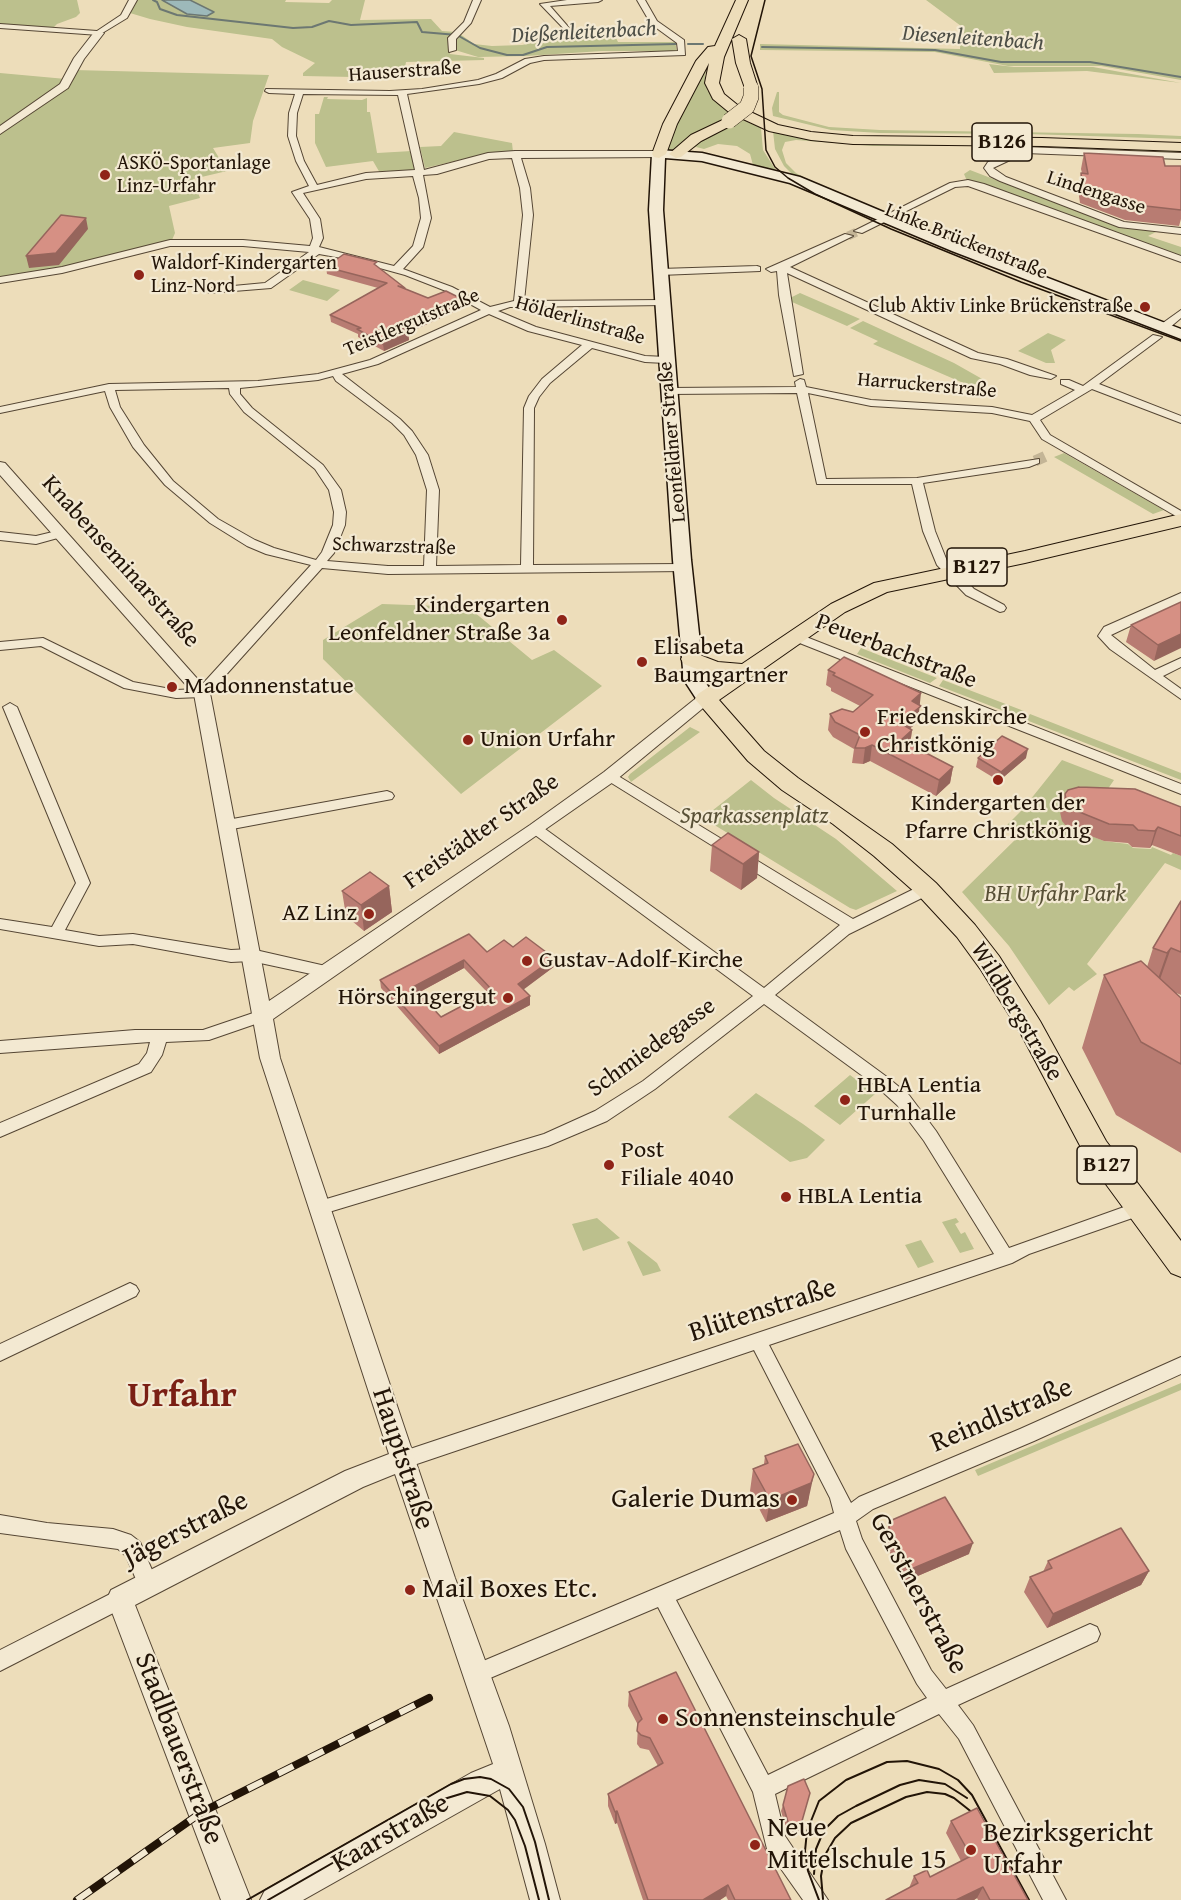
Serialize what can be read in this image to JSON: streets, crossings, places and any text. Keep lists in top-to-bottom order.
{
  "streets": {
    "main road": [
      "B126",
      "Linke Brückenstraße",
      "Leonfeldner Straße",
      "B127",
      "Freistädter Straße",
      "Wildbergstraße"
    ],
    "street": [
      "Hauserstraße",
      "Lindengasse",
      "Hölderlinstraße",
      "Teistlergutstraße",
      "Harruckerstraße",
      "Schwarzstraße",
      "Knabenseminarstraße",
      "Peuerbachstraße",
      "Schmiedegasse",
      "Blütenstraße",
      "Reindlstraße",
      "Hauptstraße",
      "Jägerstraße",
      "Gerstnerstraße",
      "Stadlbauerstraße",
      "Kaarstraße"
    ]
  },
  "crossings": [
    ["Linke Brückenstraße", "Leonfeldner Straße"],
    ["Hölderlinstraße", "Teistlergutstraße"],
    ["Hölderlinstraße", "Leonfeldner Straße"],
    ["Teistlergutstraße", "Leonfeldner Straße"],
    ["Teistlergutstraße", "Schwarzstraße"],
    ["Harruckerstraße", "Leonfeldner Straße"],
    ["Leonfeldner Straße", "Schwarzstraße"],
    ["Leonfeldner Straße", "Freistädter Straße"],
    ["Leonfeldner Straße", "Wildbergstraße"],
    ["Peuerbachstraße", "Freistädter Straße"],
    ["Freistädter Straße", "Wildbergstraße"],
    ["Freistädter Straße", "Hauptstraße"],
    ["Wildbergstraße", "Blütenstraße"],
    ["Schmiedegasse", "Hauptstraße"],
    ["Blütenstraße", "Hauptstraße"],
    ["Blütenstraße", "Jägerstraße"],
    ["Blütenstraße", "Gerstnerstraße"],
    ["Reindlstraße", "Hauptstraße"],
    ["Reindlstraße", "Gerstnerstraße"],
    ["Hauptstraße", "Jägerstraße"],
    ["Hauptstraße", "Kaarstraße"],
    ["Jägerstraße", "Stadlbauerstraße"]
  ],
  "districts": ["Urfahr"],
  "water": ["Dießenleitenbach", "Diesenleitenbach"],
  "parks": ["Sparkassenplatz", "BH Urfahr Park"],
  "places": [
    "ASKÖ-Sportanlage Linz-Urfahr",
    "Waldorf-Kindergarten Linz-Nord",
    "Club Aktiv Linke Brückenstraße",
    "Kindergarten Leonfeldner Straße 3a",
    "Elisabeta Baumgartner",
    "Madonnenstatue",
    "Friedenskirche Christkönig",
    "Union Urfahr",
    "Kindergarten der Pfarre Christkönig",
    "AZ Linz",
    "Gustav-Adolf-Kirche",
    "Hörschingergut",
    "HBLA Lentia Turnhalle",
    "Post Filiale 4040",
    "HBLA Lentia",
    "Galerie Dumas",
    "Mail Boxes Etc.",
    "Sonnensteinschule",
    "Neue Mittelschule 15",
    "Bezirksgericht Urfahr"
  ]
}
